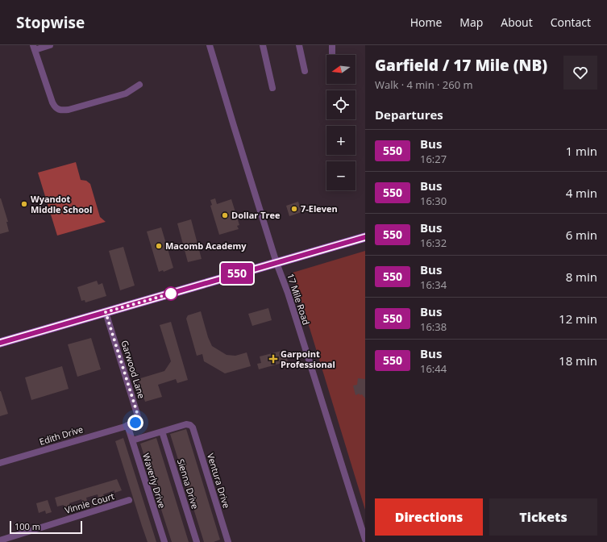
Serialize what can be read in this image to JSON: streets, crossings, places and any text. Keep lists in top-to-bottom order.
{
  "streets": {
    "street": [
      "17 Mile Road",
      "Garwood Lane",
      "Edith Drive",
      "Waverly Drive",
      "Ventura Drive",
      "Sienna Drive",
      "Vinnie Court"
    ]
  },
  "crossings": [
    ["Garwood Lane", "Edith Drive"],
    ["Garwood Lane", "Waverly Drive"],
    ["Edith Drive", "Waverly Drive"],
    ["Ventura Drive", "Sienna Drive"]
  ],
  "places": {
    "other": [
      "Wyandot Middle School",
      "7-Eleven",
      "Dollar Tree",
      "Macomb Academy"
    ],
    "health": ["Garpoint Professional"]
  },
  "lines": ["bus line 550"],
  "scale_bar": "100 m",
  "north": "left",
  "page": {
    "header": "Stopwise",
    "nav": [
      "Home",
      "Map",
      "About",
      "Contact"
    ],
    "on_map": "550",
    "heading": [
      ["Garfield / 17 Mile (NB)", "Walk · 4 min · 260 m"],
      "Departures"
    ],
    "map_buttons": ["+", "−"],
    "list": [
      {
        "mark": "550",
        "name": "Bus",
        "note": "16:27",
        "value": "1 min"
      },
      {
        "mark": "550",
        "name": "Bus",
        "note": "16:30",
        "value": "4 min"
      },
      {
        "mark": "550",
        "name": "Bus",
        "note": "16:32",
        "value": "6 min"
      },
      {
        "mark": "550",
        "name": "Bus",
        "note": "16:34",
        "value": "8 min"
      },
      {
        "mark": "550",
        "name": "Bus",
        "note": "16:38",
        "value": "12 min"
      },
      {
        "mark": "550",
        "name": "Bus",
        "note": "16:44",
        "value": "18 min"
      }
    ],
    "buttons": ["Directions", "Tickets"],
    "scale": "100 m"
  }
}
